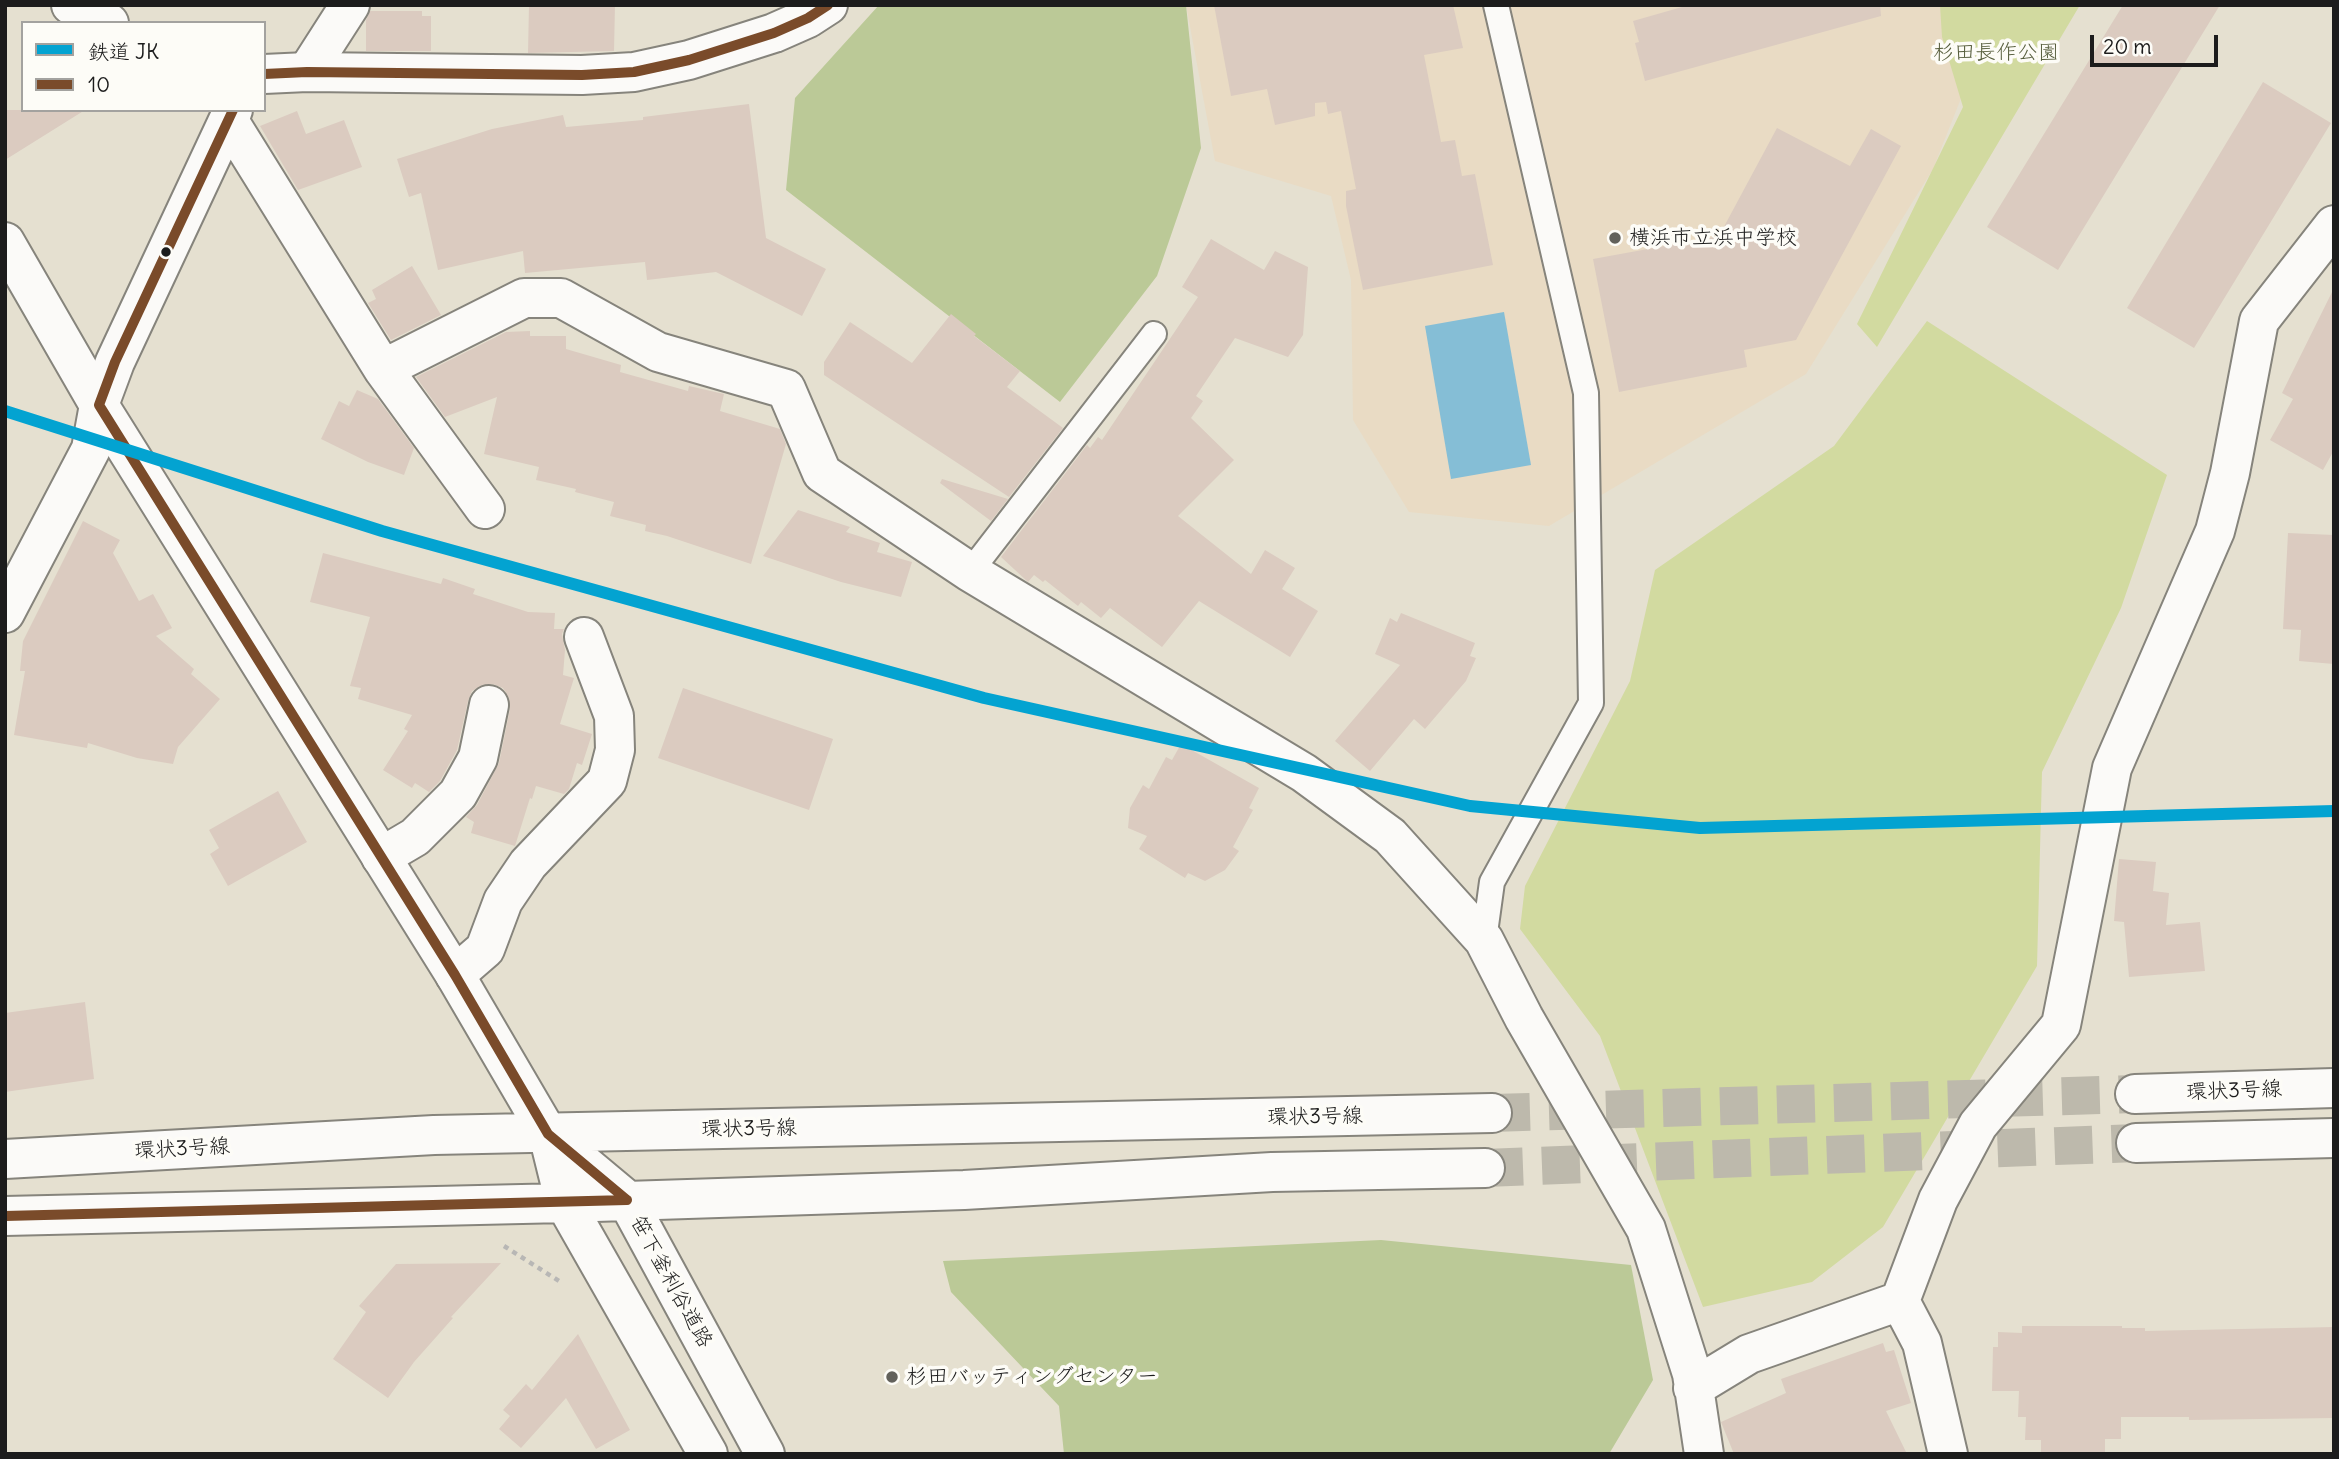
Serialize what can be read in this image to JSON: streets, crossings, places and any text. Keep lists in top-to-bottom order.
{
  "streets": {
    "street": ["環状3号線", "笹下釜利谷道路"]
  },
  "crossings": [
    ["環状3号線", "笹下釜利谷道路"]
  ],
  "parks": ["杉田長作公園"],
  "places": ["横浜市立浜中学校", "杉田バッティングセンター"],
  "lines": ["transit line 10", "rail line JK"],
  "legend": ["鉄道 JK", "10"],
  "scale_bar": "20 m"
}
